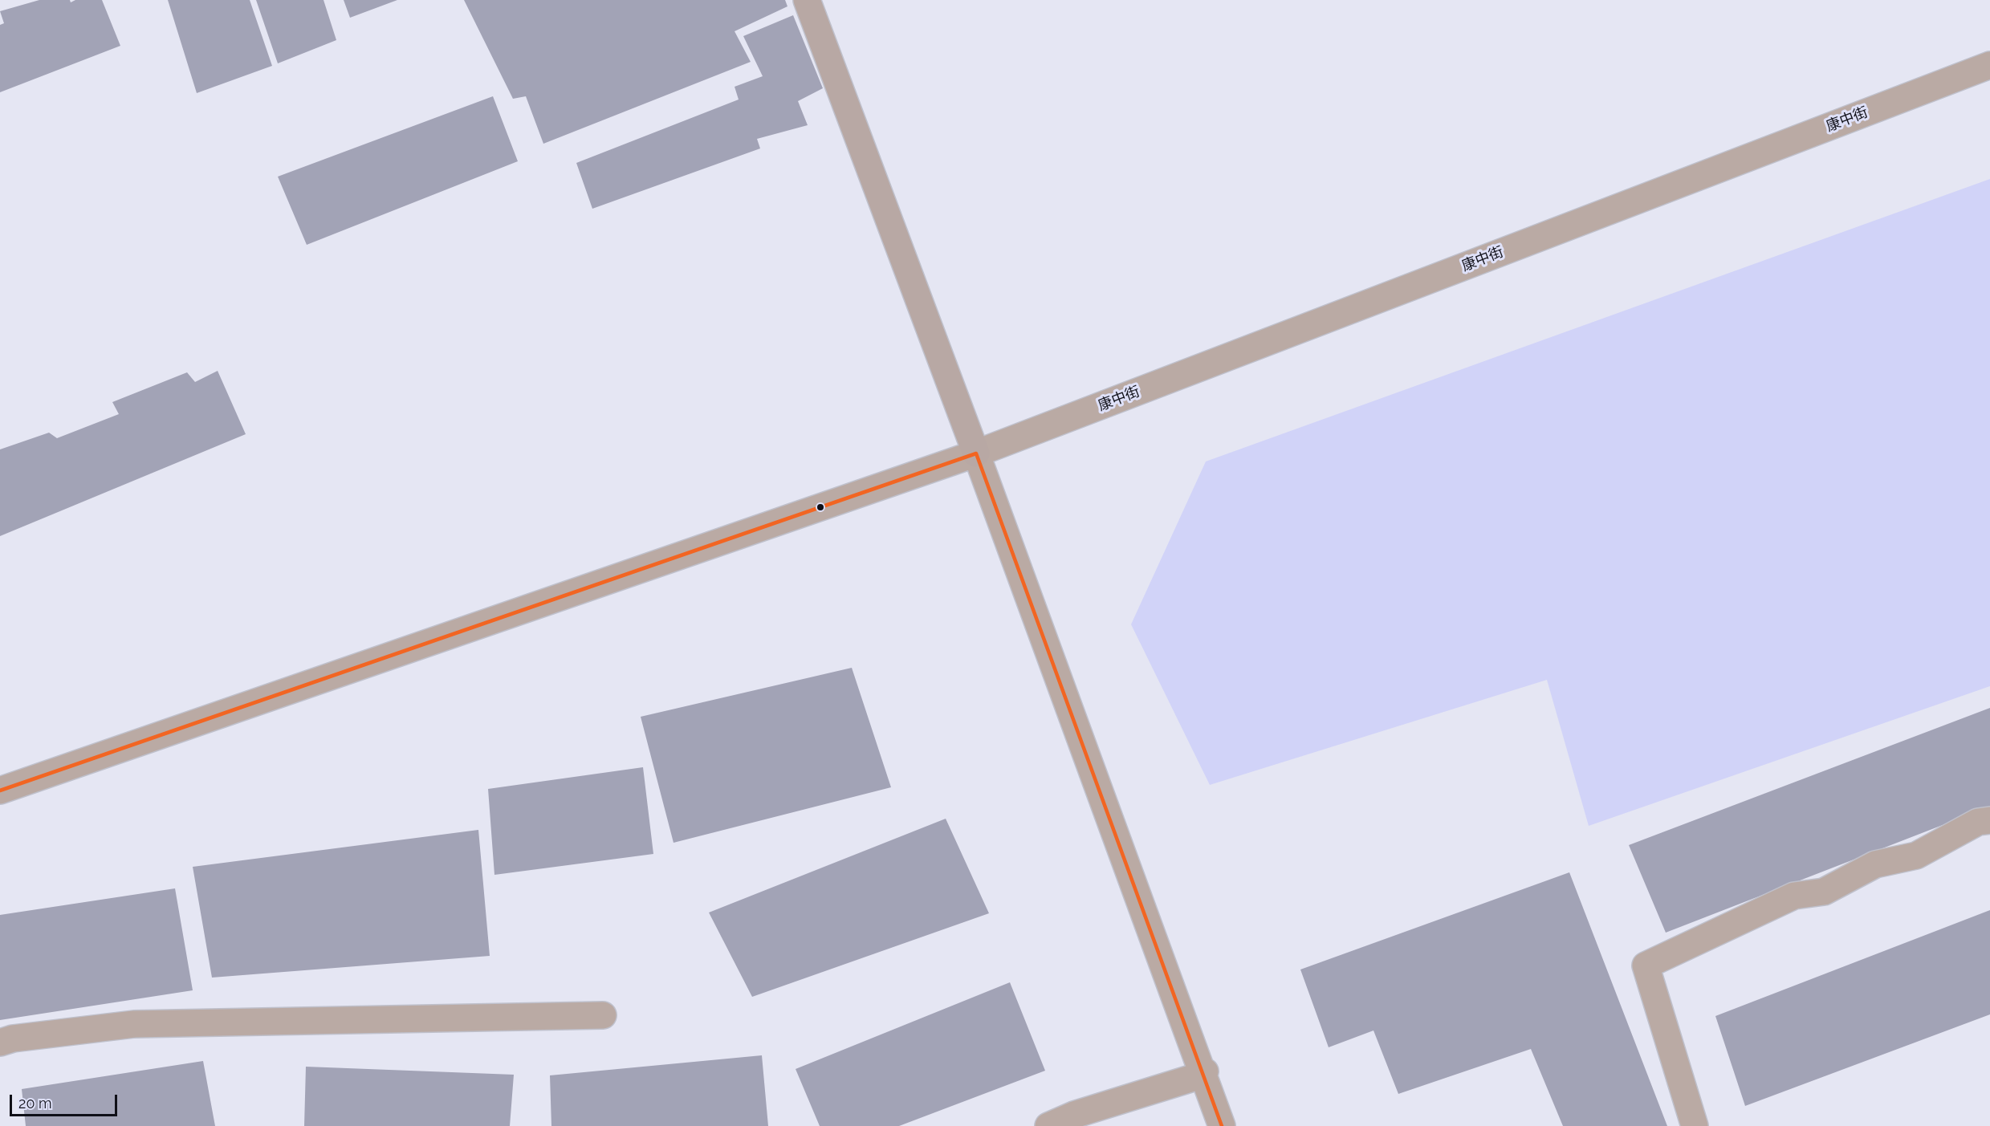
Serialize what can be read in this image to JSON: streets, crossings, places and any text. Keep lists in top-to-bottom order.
{
  "streets": {
    "street": ["康中街"]
  },
  "scale_bar": "20 m"
}
